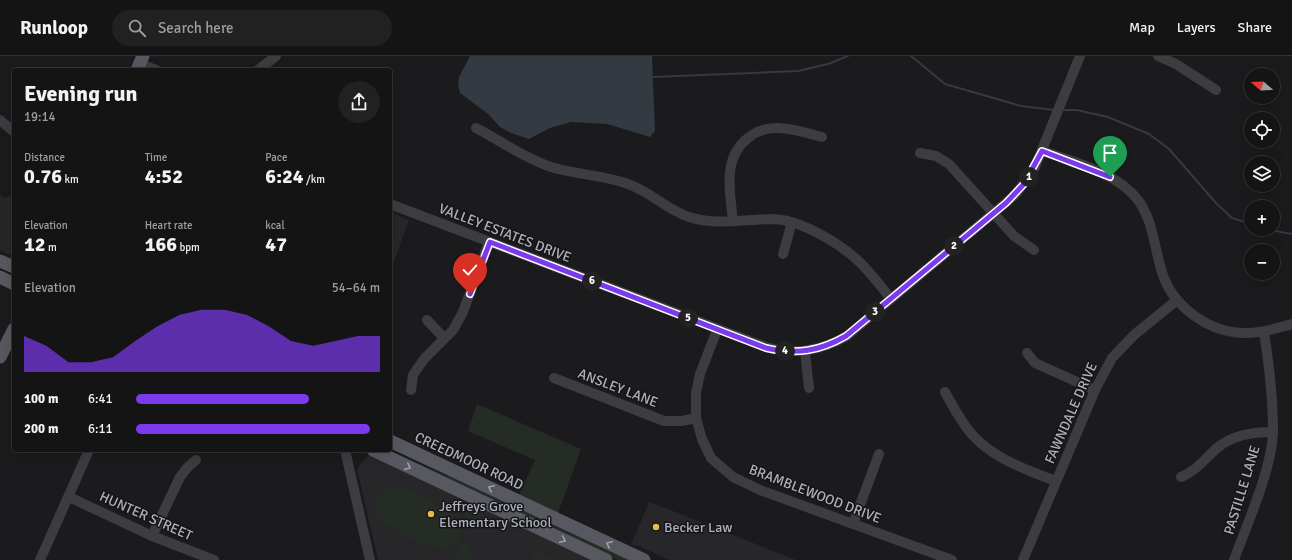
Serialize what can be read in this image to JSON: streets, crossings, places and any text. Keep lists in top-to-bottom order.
{
  "streets": {
    "main road": ["CREEDMOOR ROAD"],
    "street": [
      "VALLEY ESTATES DRIVE",
      "ANSLEY LANE",
      "FAWNDALE DRIVE",
      "PASTILLE LANE",
      "BRAMBLEWOOD DRIVE",
      "HUNTER STREET"
    ]
  },
  "crossings": [
    ["VALLEY ESTATES DRIVE", "BRAMBLEWOOD DRIVE"],
    ["ANSLEY LANE", "BRAMBLEWOOD DRIVE"]
  ],
  "places": ["Jeffreys Grove Elementary School", "Becker Law"],
  "north": "left",
  "page": {
    "header": "Runloop",
    "search": "Search here",
    "nav": ["Map", "Layers", "Share"],
    "map_buttons": ["+", "−"],
    "heading": ["Evening run", "19:14"],
    "stats": [
      ["Distance", "0.76 km"],
      ["Time", "4:52"],
      ["Pace", "6:24 /km"],
      ["Elevation", "12 m"],
      ["Heart rate", "166 bpm"],
      ["kcal", "47"]
    ],
    "pins": [
      "1",
      "2",
      "6",
      "3",
      "5",
      "4"
    ],
    "chart": ["Elevation", "54–64 m"],
    "list": [
      {
        "name": "100 m",
        "note": "6:41"
      },
      {
        "name": "200 m",
        "note": "6:11"
      }
    ]
  }
}
